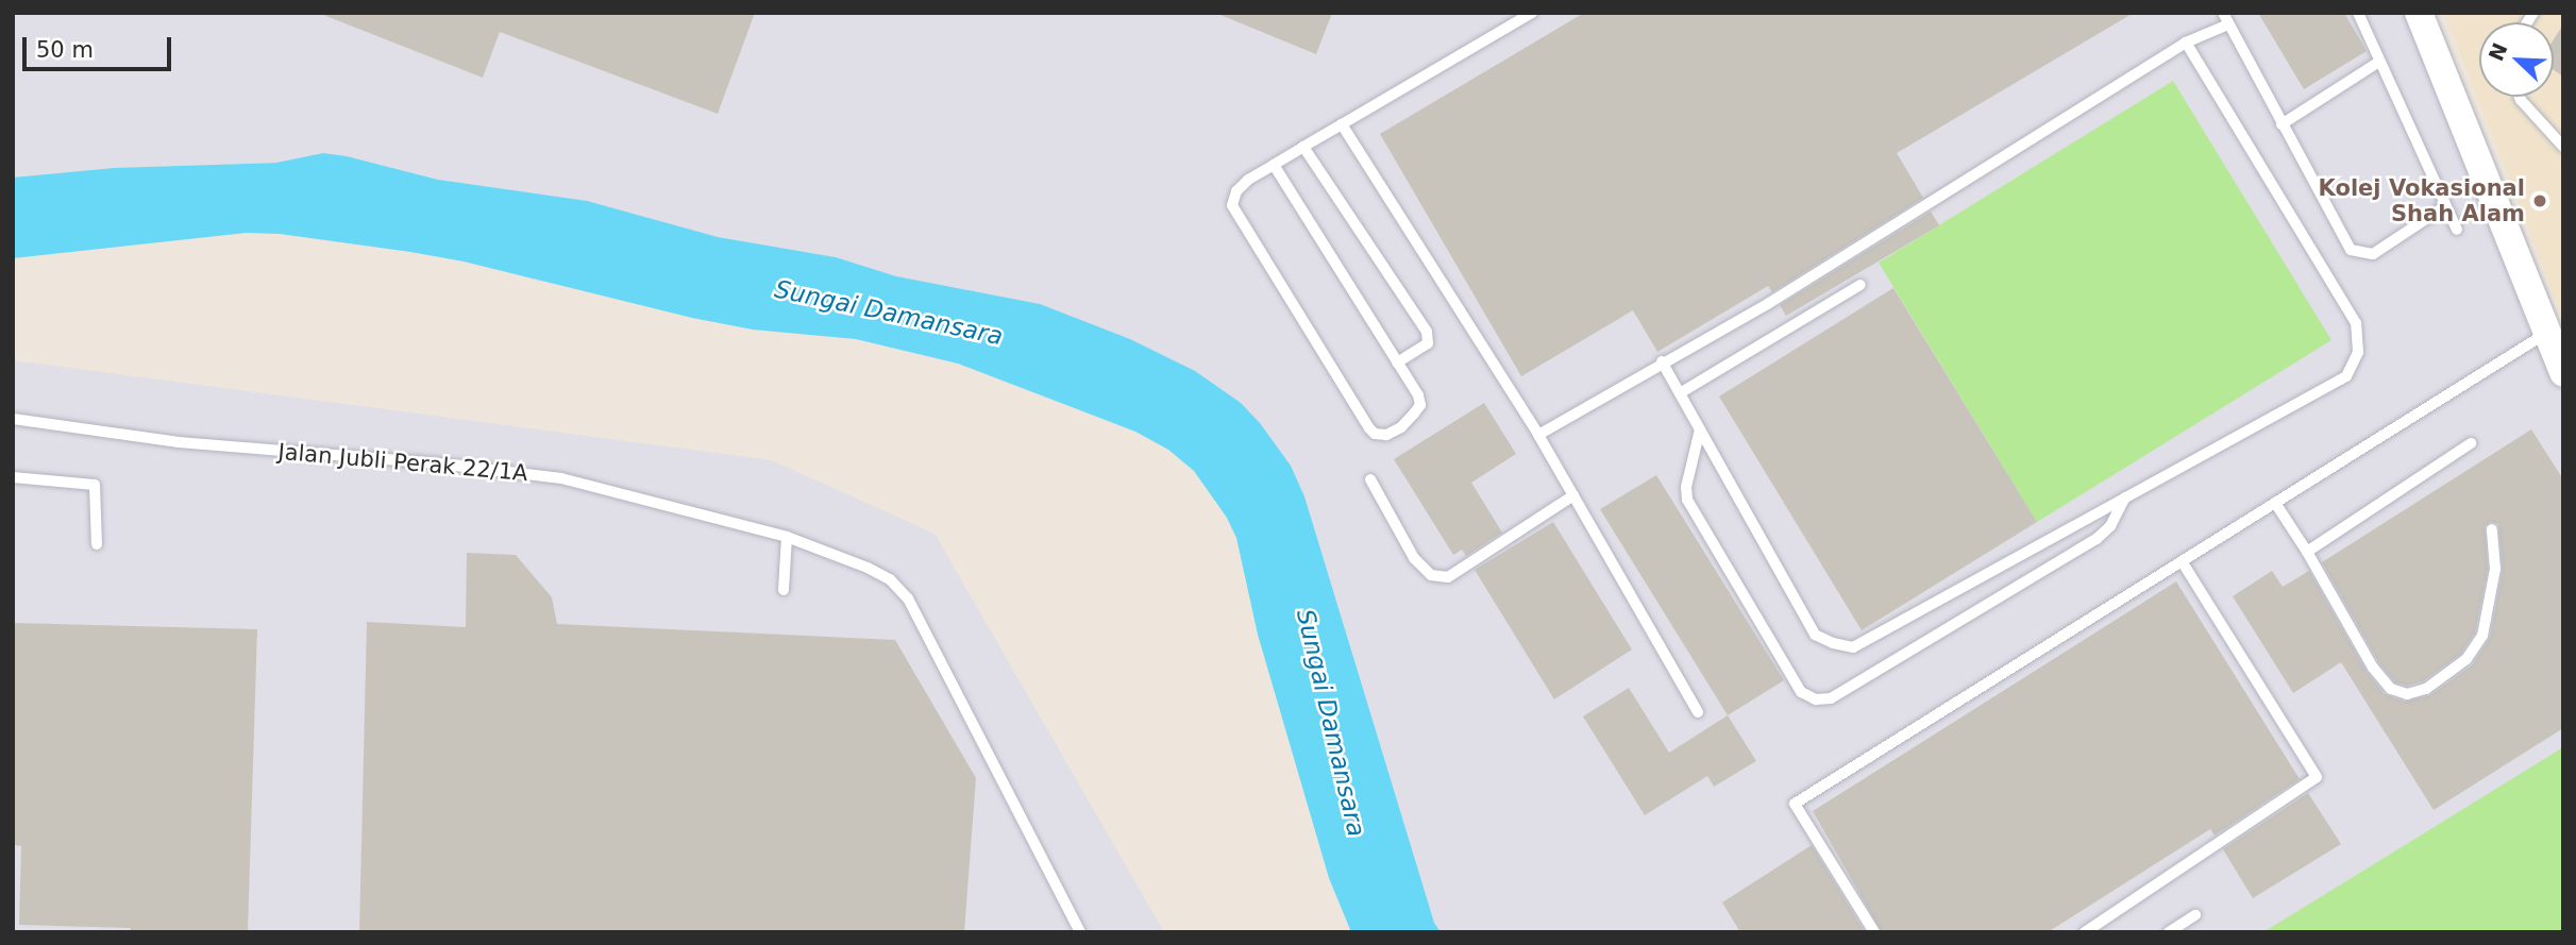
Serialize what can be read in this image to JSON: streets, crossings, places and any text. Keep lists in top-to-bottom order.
{
  "streets": {
    "lane": ["Jalan Jubli Perak 22/1A"]
  },
  "water": ["Sungai Damansara"],
  "places": ["Kolej Vokasional Shah Alam"],
  "scale_bar": "50 m",
  "north": "top left"
}
